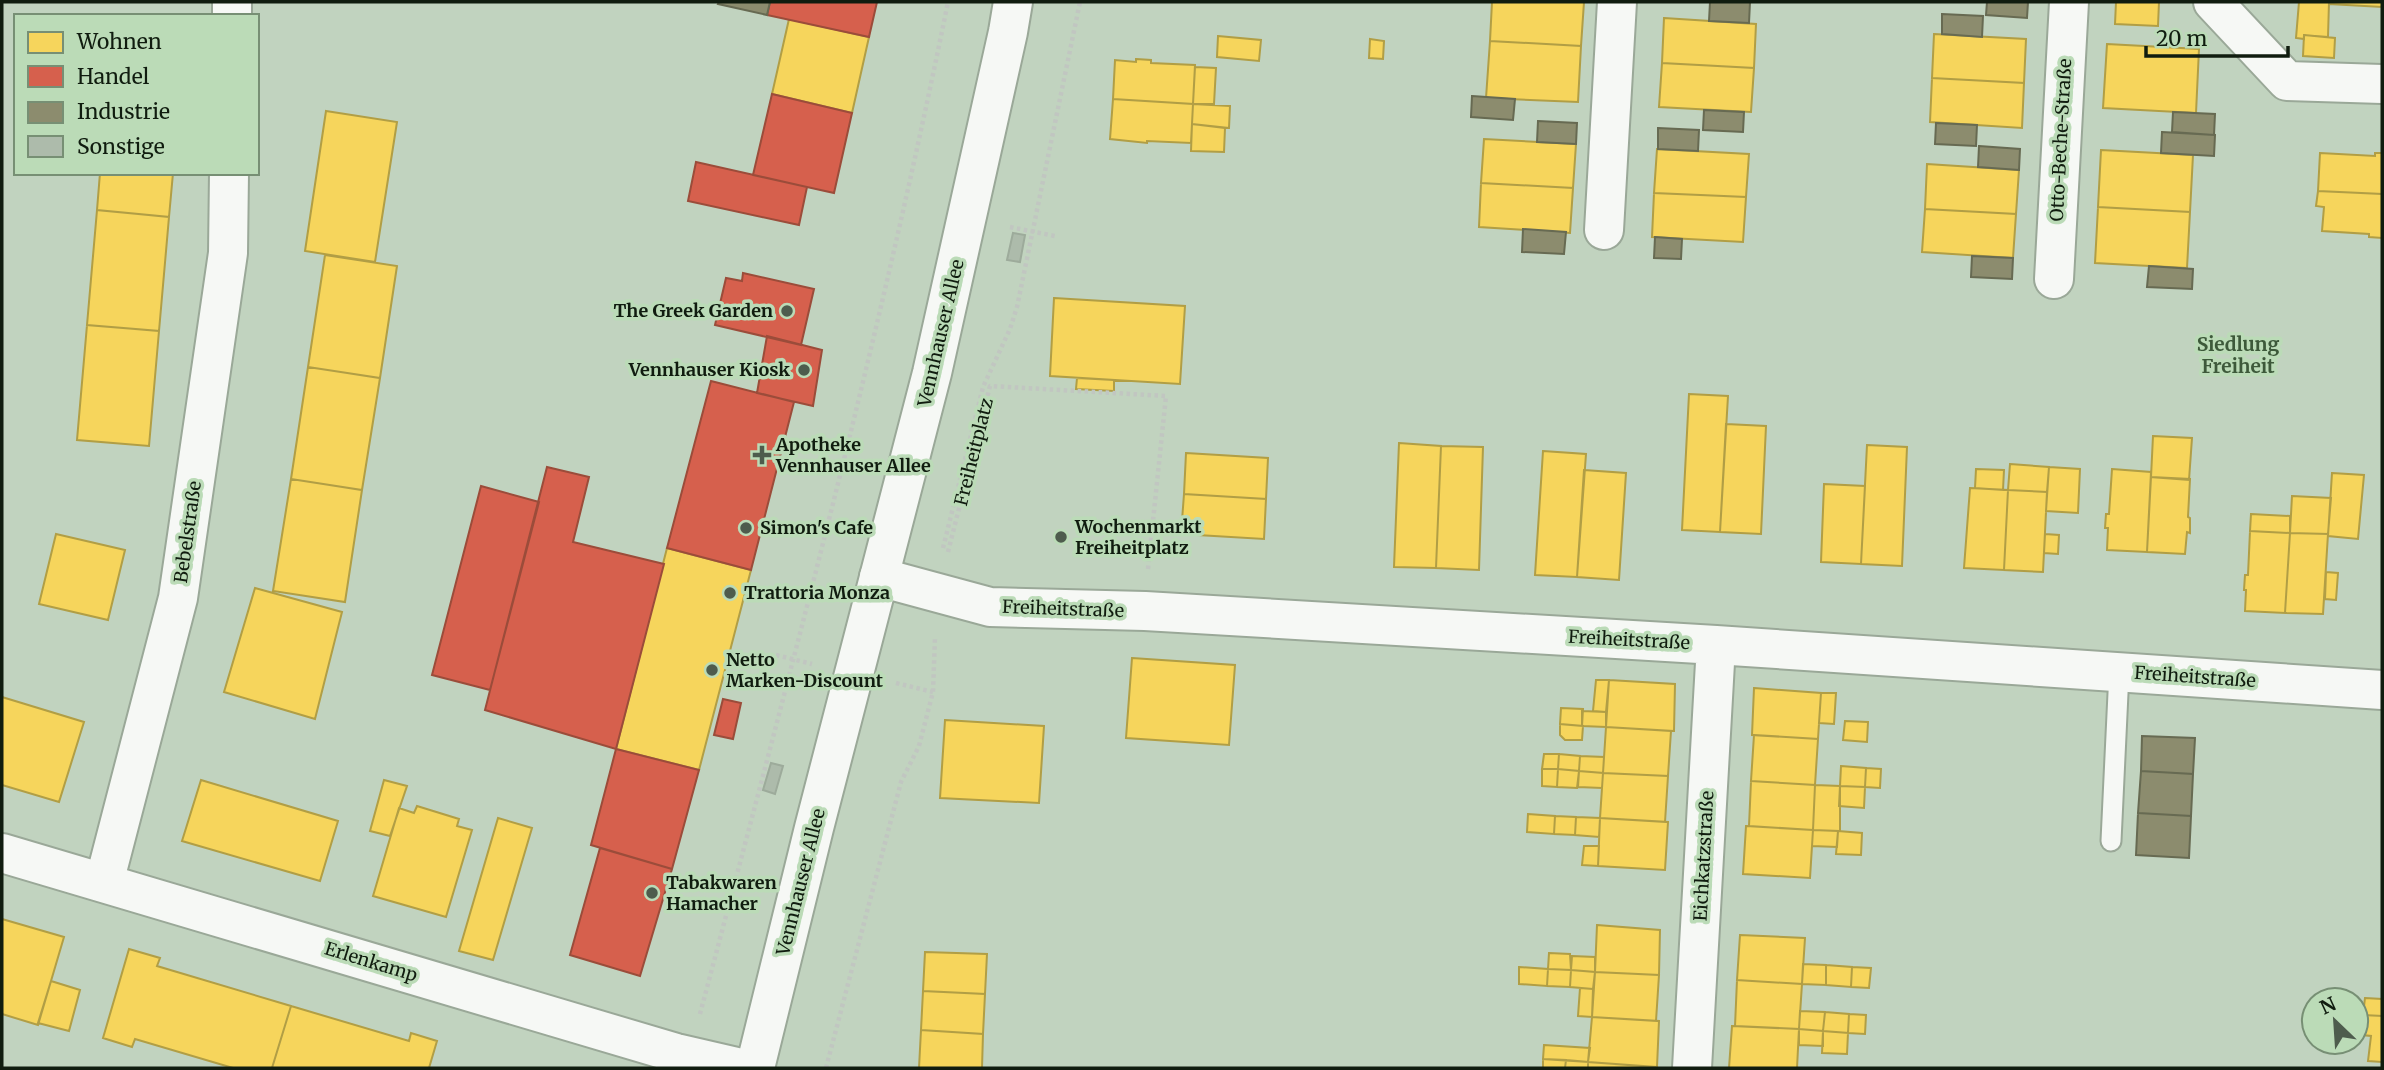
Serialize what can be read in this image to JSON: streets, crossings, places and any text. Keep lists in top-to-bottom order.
{
  "streets": {
    "street": [
      "Otto-Beche-Straße",
      "Vennhauser Allee",
      "Bebelstraße",
      "Freiheitstraße",
      "Eichkatzstraße",
      "Erlenkamp"
    ],
    "path": ["Freiheitplatz"]
  },
  "crossings": [
    ["Vennhauser Allee", "Freiheitstraße"],
    ["Bebelstraße", "Erlenkamp"],
    ["Freiheitstraße", "Eichkatzstraße"]
  ],
  "districts": ["Siedlung Freiheit"],
  "places": {
    "other": [
      "The Greek Garden",
      "Vennhauser Kiosk",
      "Simon's Cafe",
      "Wochenmarkt Freiheitplatz",
      "Trattoria Monza",
      "Netto Marken-Discount",
      "Tabakwaren Hamacher"
    ],
    "health": ["Apotheke Vennhauser Allee"]
  },
  "legend": [
    "Wohnen",
    "Handel",
    "Industrie",
    "Sonstige"
  ],
  "scale_bar": "20 m",
  "north": "top left"
}
